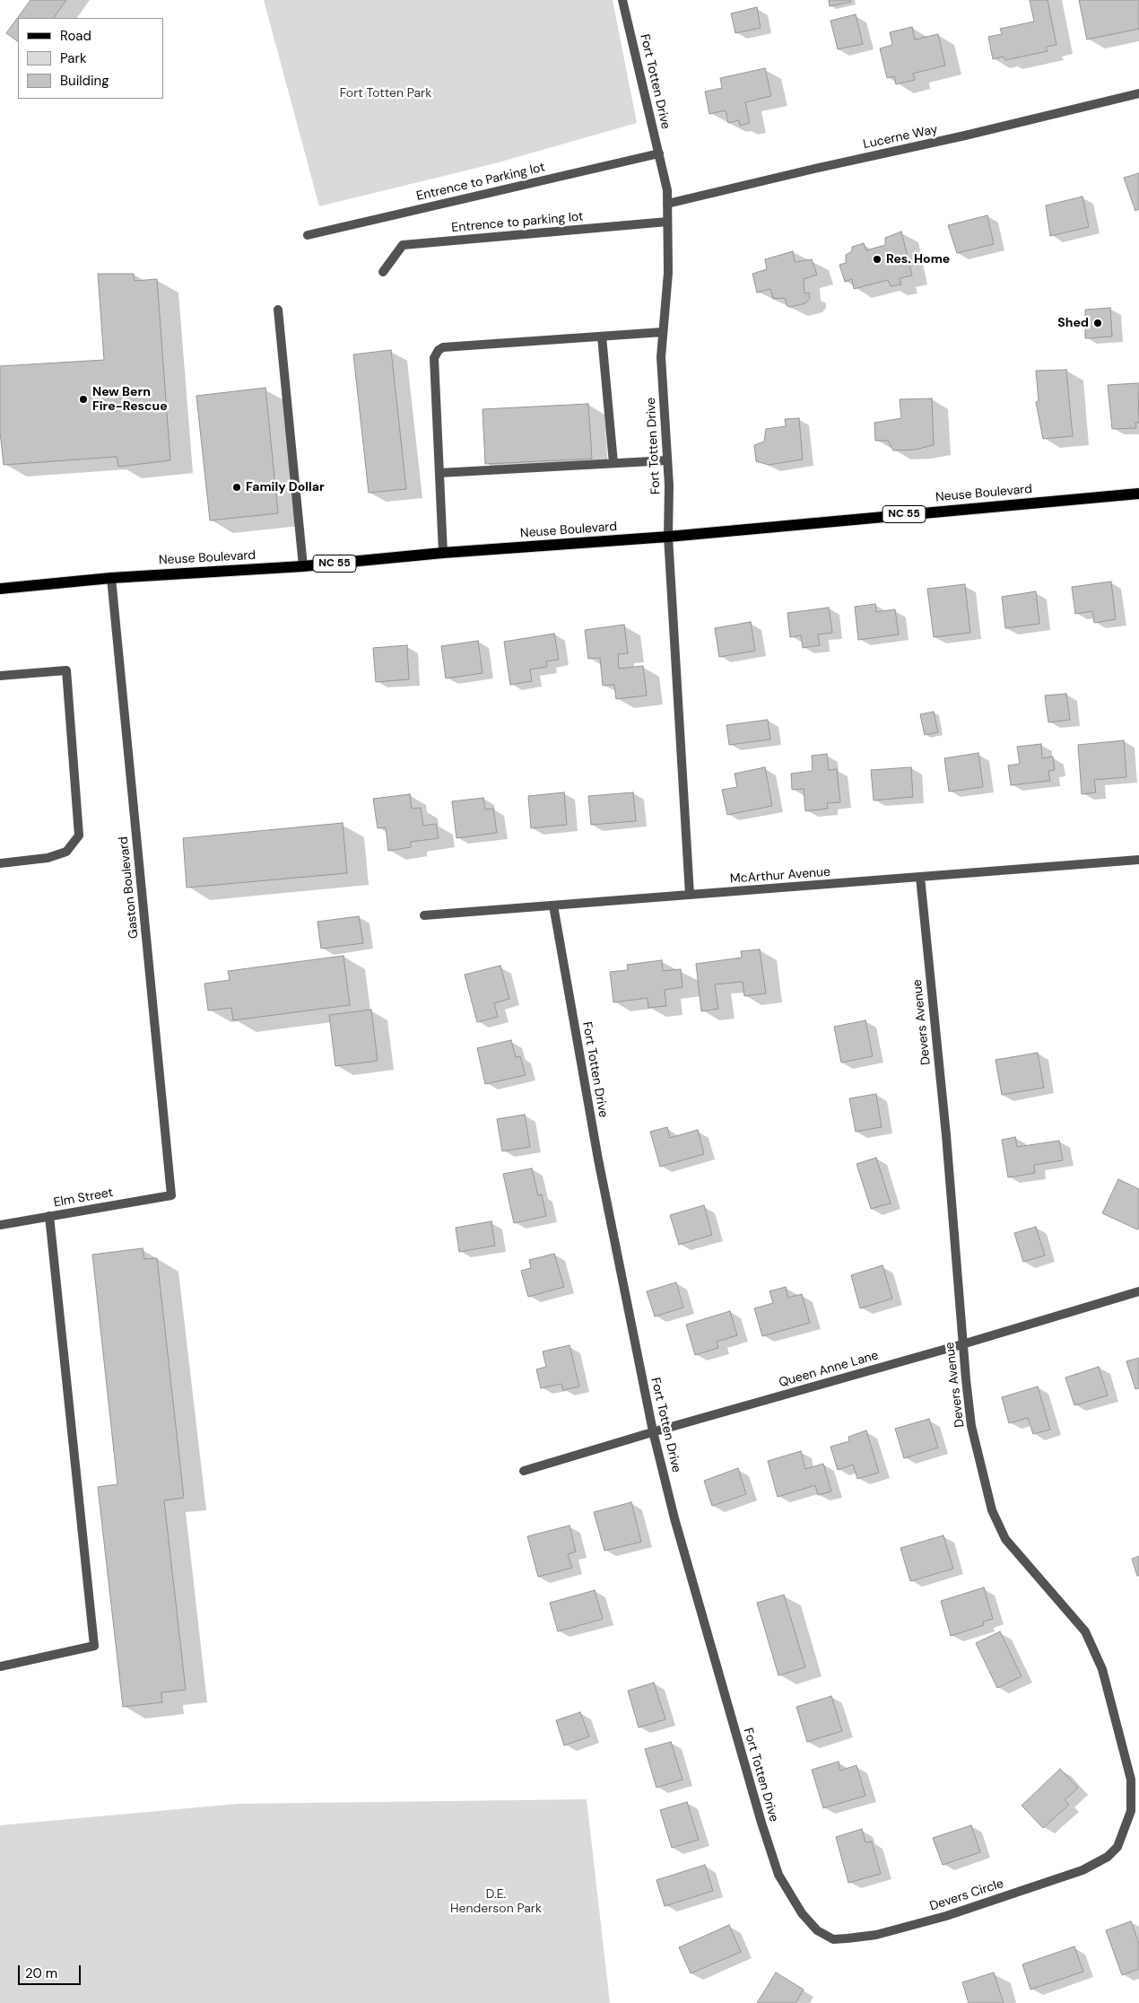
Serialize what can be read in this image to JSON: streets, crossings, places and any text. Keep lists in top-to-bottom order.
{
  "streets": {
    "main road": ["Neuse Boulevard", "NC 55"],
    "street": [
      "Fort Totten Drive",
      "Lucerne Way",
      "Entrence to Parking lot",
      "Entrence to parking lot",
      "McArthur Avenue",
      "Gaston Boulevard",
      "Devers Avenue",
      "Elm Street",
      "Queen Anne Lane",
      "Devers Circle"
    ]
  },
  "crossings": [
    ["Fort Totten Drive", "Lucerne Way"],
    ["Fort Totten Drive", "Entrence to Parking lot"],
    ["Fort Totten Drive", "Entrence to parking lot"],
    ["Fort Totten Drive", "Neuse Boulevard"],
    ["Fort Totten Drive", "McArthur Avenue"],
    ["Fort Totten Drive", "Queen Anne Lane"],
    ["Fort Totten Drive", "Devers Circle"],
    ["Neuse Boulevard", "Gaston Boulevard"],
    ["McArthur Avenue", "Devers Avenue"],
    ["Gaston Boulevard", "Elm Street"],
    ["Devers Avenue", "Queen Anne Lane"],
    ["Devers Avenue", "Devers Circle"]
  ],
  "parks": ["Fort Totten Park", "D.E. Henderson Park"],
  "places": [
    "Res. Home",
    "Shed",
    "New Bern Fire-Rescue",
    "Family Dollar"
  ],
  "legend": ["Road", "Park", "Building"],
  "scale_bar": "20 m"
}
